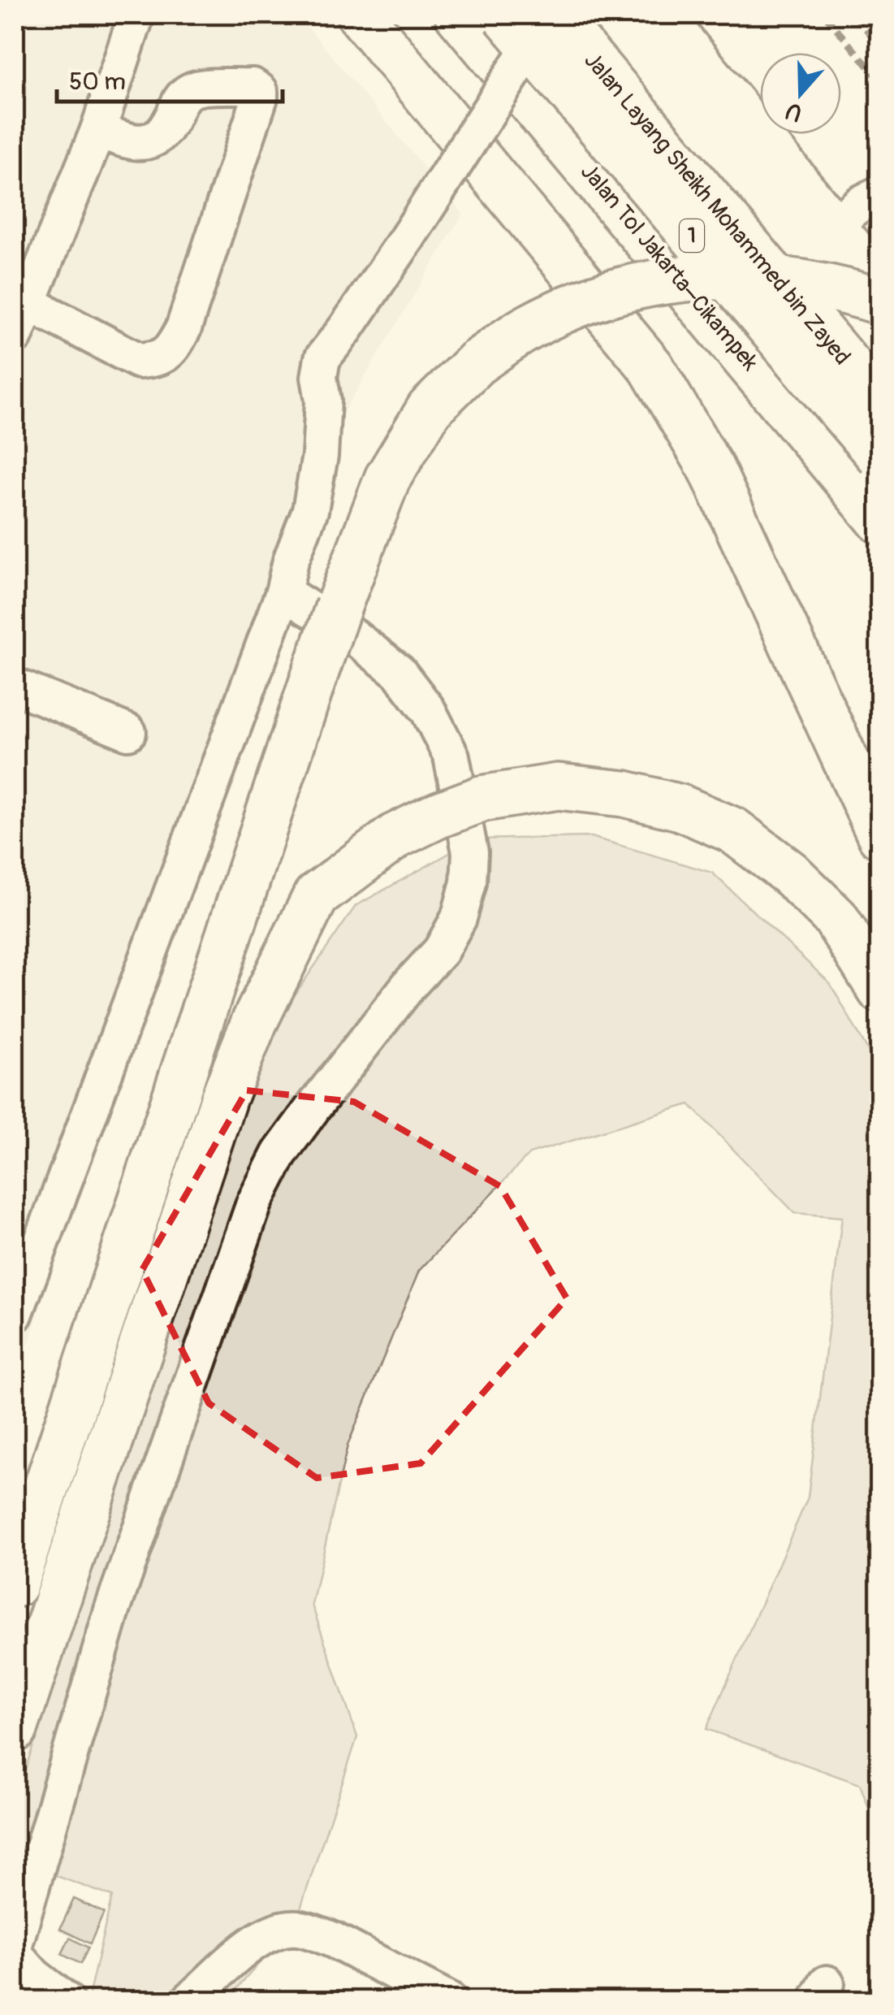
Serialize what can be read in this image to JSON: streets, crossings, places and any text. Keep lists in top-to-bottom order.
{
  "streets": {
    "highway": ["Jalan Layang Sheikh Mohammed bin Zayed", "1", "Jalan Tol Jakarta–Cikampek"]
  },
  "scale_bar": "50 m",
  "north": "bottom"
}
